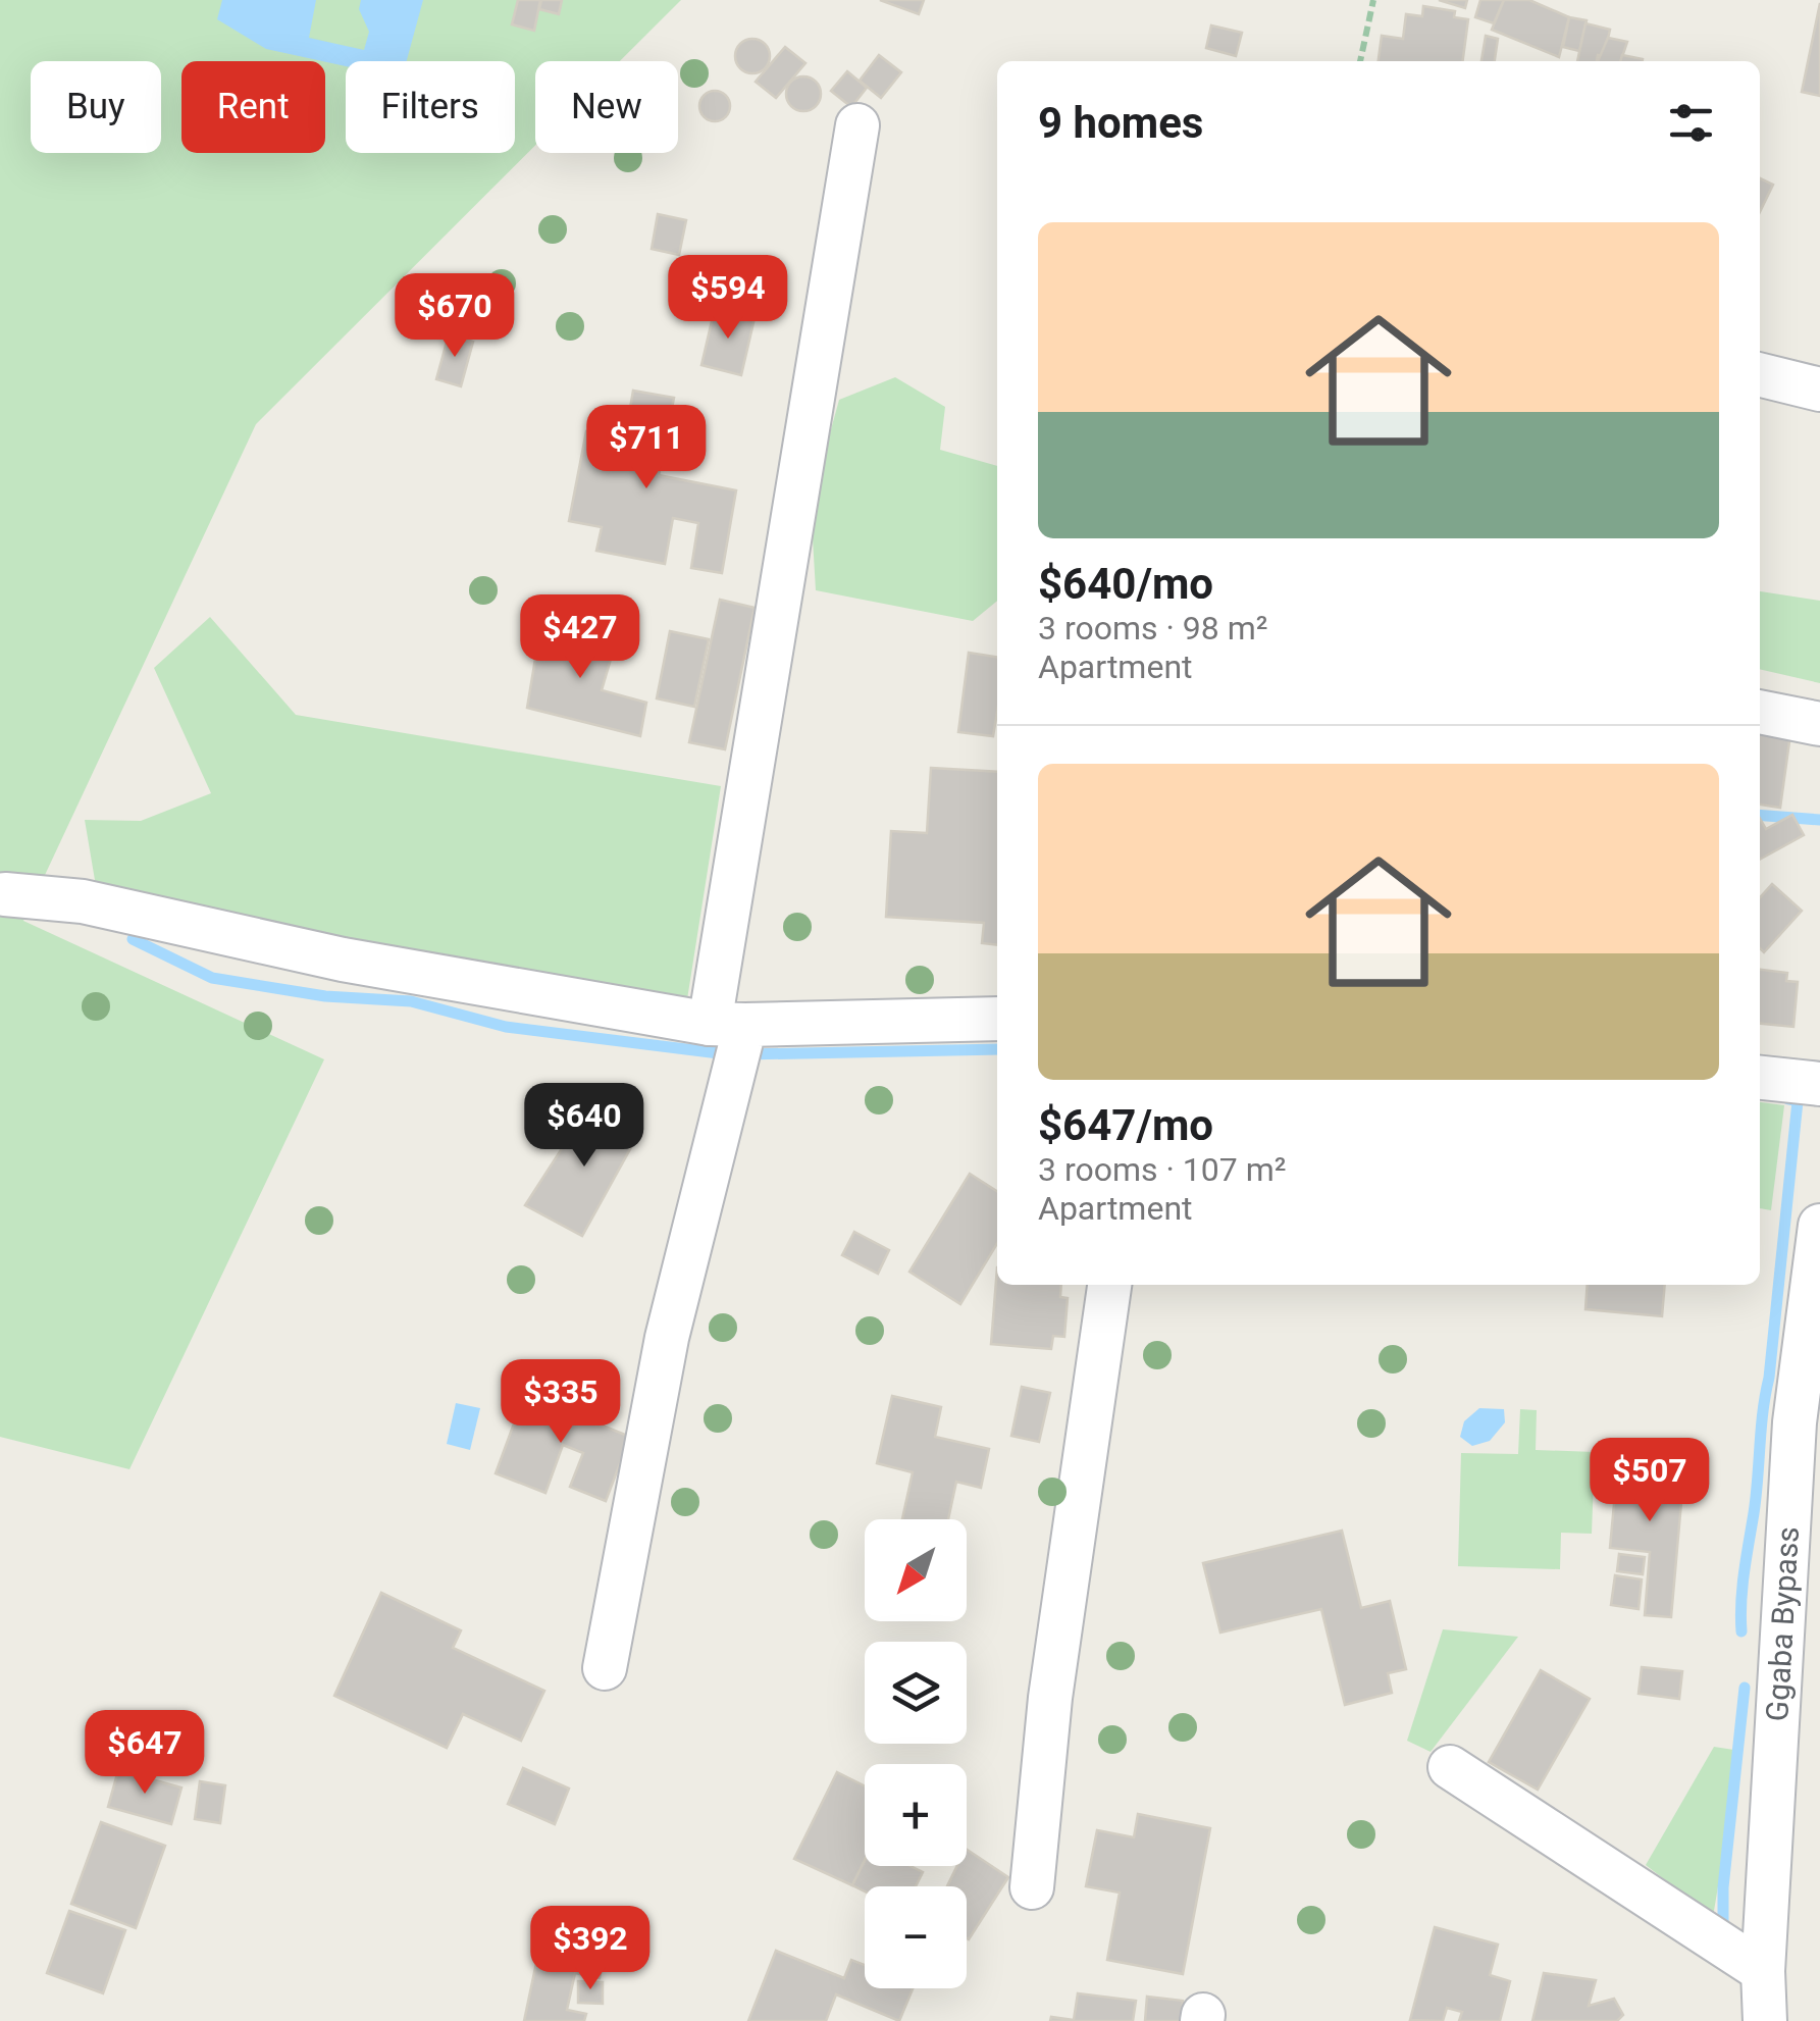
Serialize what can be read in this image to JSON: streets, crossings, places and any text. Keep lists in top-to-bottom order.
{
  "streets": {
    "street": ["Ggaba Bypass"]
  },
  "north": "bottom left",
  "page": {
    "chip": [
      "Buy",
      "Rent",
      "Filters",
      "New"
    ],
    "heading": "9 homes",
    "list": [
      {
        "name": "$640/mo",
        "note": "3 rooms · 98 m² · Apartment"
      },
      {
        "name": "$647/mo",
        "note": "3 rooms · 107 m² · Apartment"
      }
    ],
    "price": [
      "$594",
      "$670",
      "$711",
      "$427",
      "$640",
      "$335",
      "$507",
      "$647",
      "$392"
    ],
    "map_buttons": ["+", "−"]
  }
}
